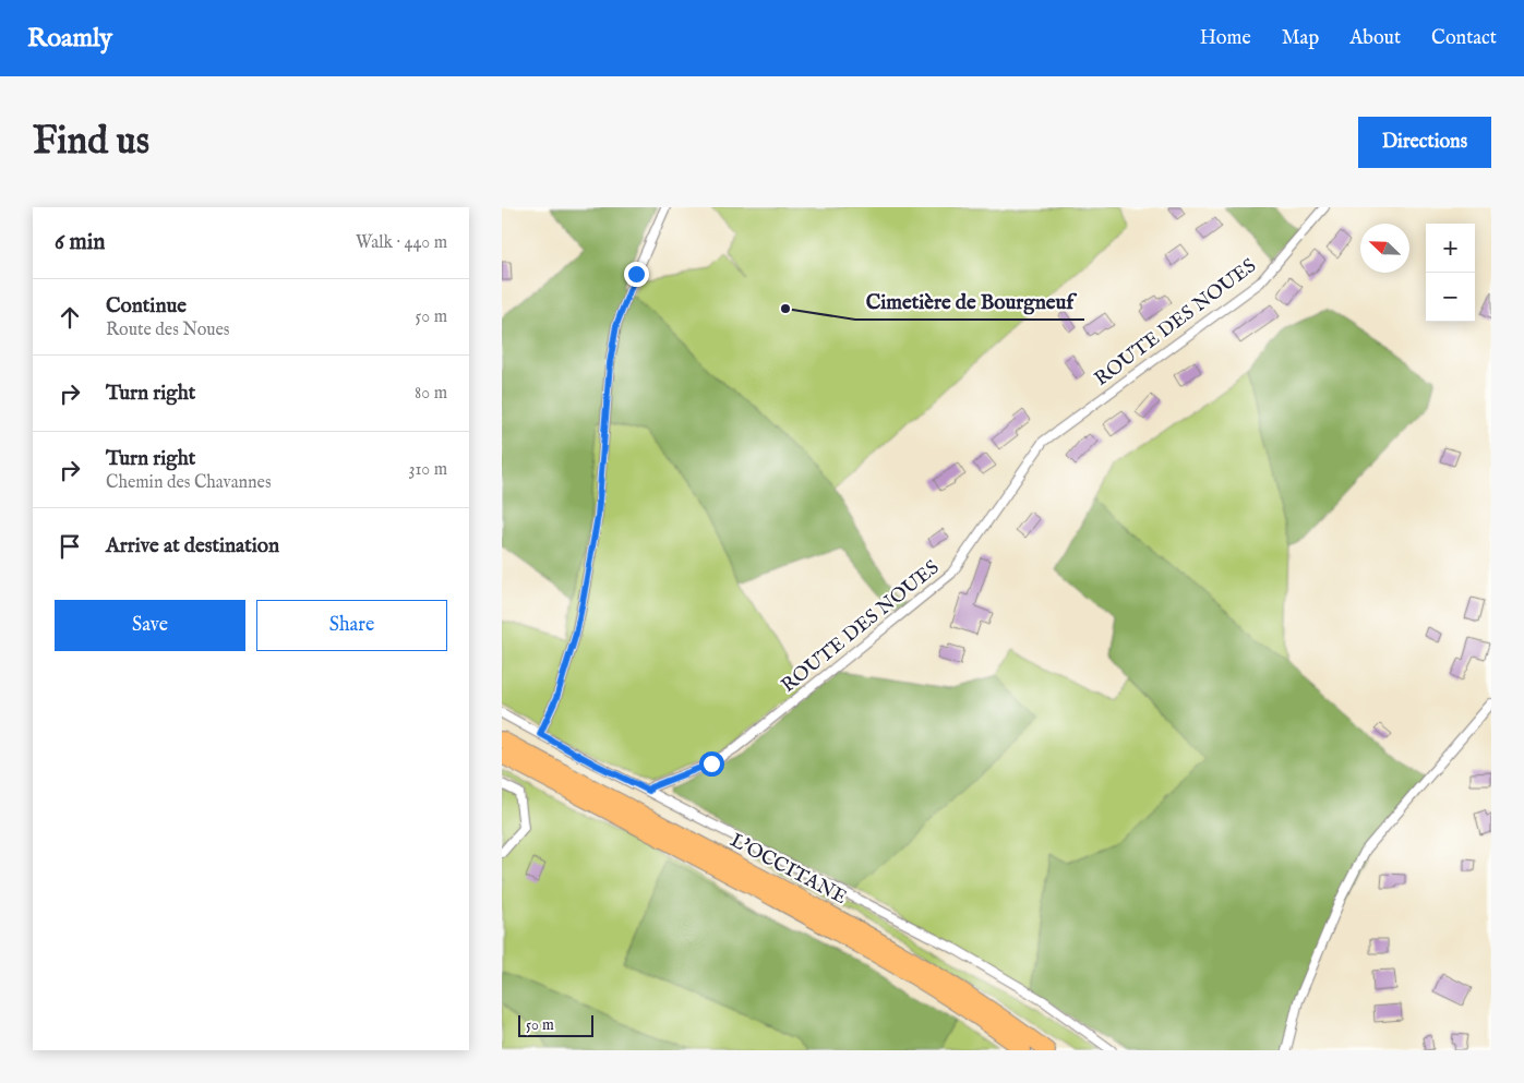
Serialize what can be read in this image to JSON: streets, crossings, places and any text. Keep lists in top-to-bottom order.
{
  "streets": {
    "highway": ["L'OCCITANE"],
    "street": ["ROUTE DES NOUES"]
  },
  "places": ["Cimetière de Bourgneuf"],
  "scale_bar": "50 m",
  "north": "top left",
  "page": {
    "header": "Roamly",
    "nav": [
      "Home",
      "Map",
      "About",
      "Contact"
    ],
    "buttons": [
      "Directions",
      ["Save", "Share"]
    ],
    "title": "Find us",
    "heading": ["6 min", "Walk · 440 m"],
    "map_buttons": ["+", "−"],
    "list": [
      ["Continue", "Route des Noues", "50 m"],
      ["Turn right", "80 m"],
      ["Turn right", "Chemin des Chavannes", "310 m"],
      "Arrive at destination"
    ],
    "scale": "50 m"
  }
}
